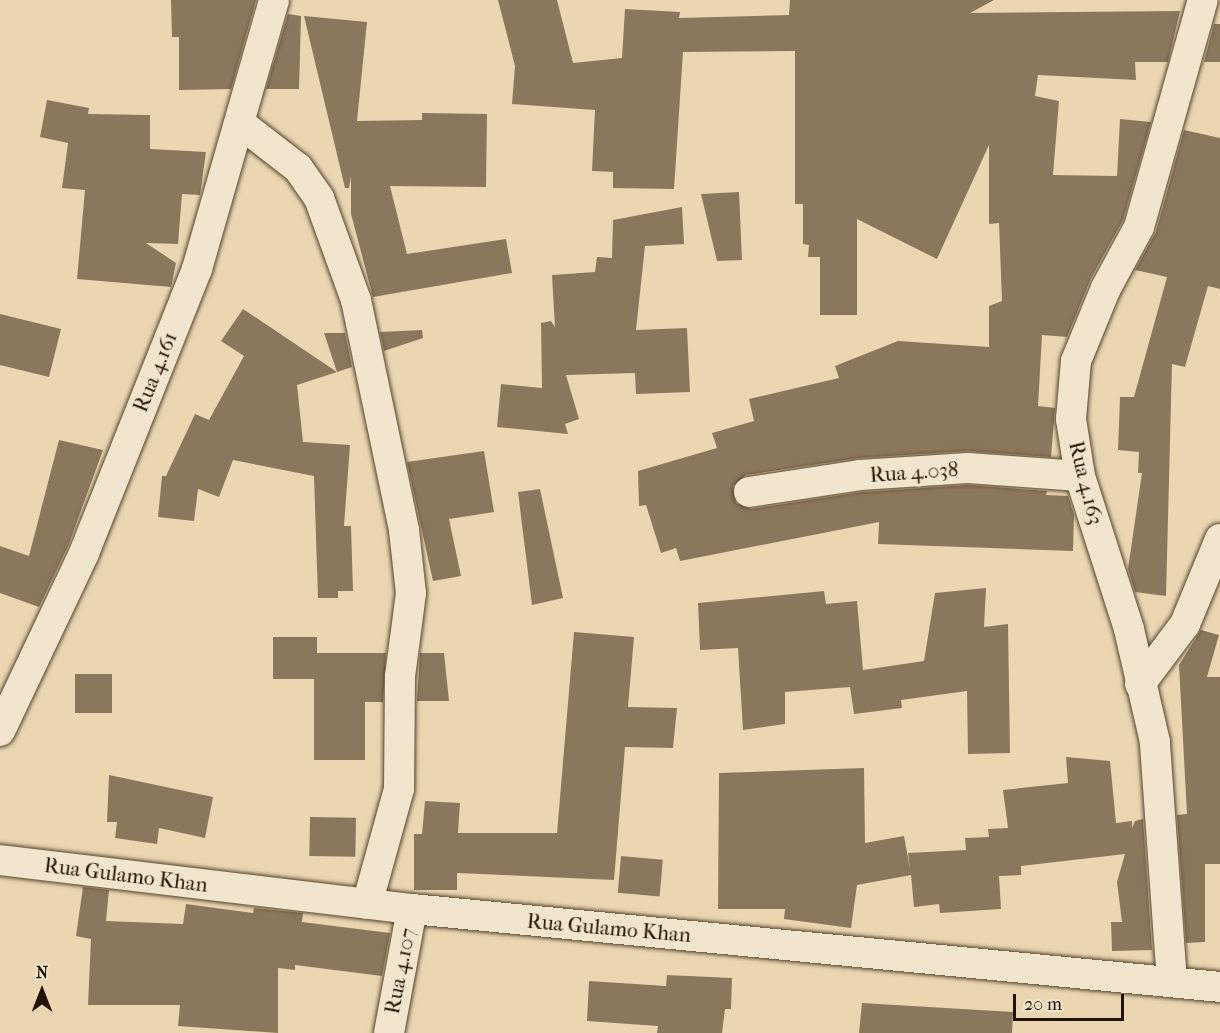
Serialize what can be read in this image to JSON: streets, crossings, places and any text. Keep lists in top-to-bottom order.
{
  "streets": {
    "street": [
      "Rua 4.161",
      "Rua 4.038",
      "Rua 4.163",
      "Rua Gulamo Khan",
      "Rua 4.107"
    ]
  },
  "crossings": [
    ["Rua 4.038", "Rua 4.163"],
    ["Rua 4.163", "Rua Gulamo Khan"],
    ["Rua Gulamo Khan", "Rua 4.107"]
  ],
  "scale_bar": "20 m",
  "north": "top"
}
